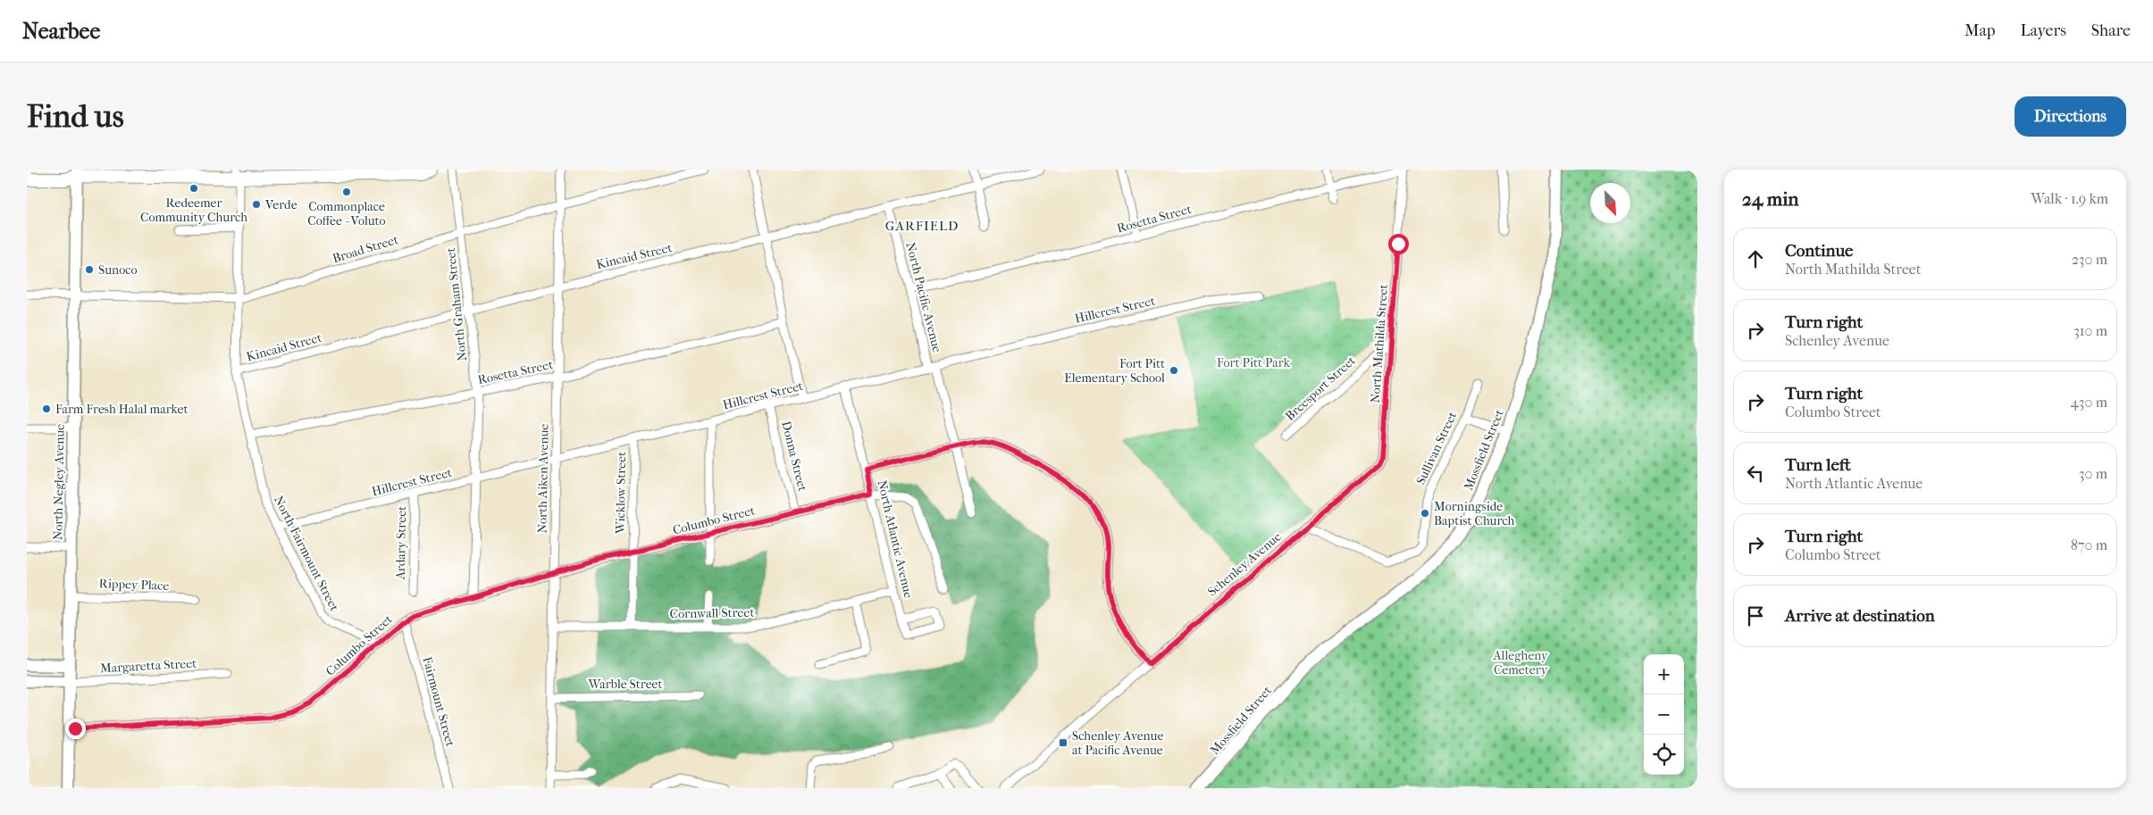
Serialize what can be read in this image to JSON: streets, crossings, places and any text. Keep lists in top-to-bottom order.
{
  "streets": {
    "street": [
      "Rosetta Street",
      "Broad Street",
      "Kincaid Street",
      "North Pacific Avenue",
      "North Graham Street",
      "Hillcrest Street",
      "North Mathilda Street",
      "Breesport Street",
      "Sullivan Street",
      "Mossfield Street",
      "Donna Street",
      "North Aiken Avenue",
      "North Negley Avenue",
      "Wicklow Street",
      "Columbo Street",
      "North Atlantic Avenue",
      "Ardary Street",
      "North Fairmount Street",
      "Schenley Avenue",
      "Rippey Place",
      "Cornwall Street",
      "Margaretta Street",
      "Warble Street",
      "Fairmount Street"
    ]
  },
  "crossings": [
    ["Rosetta Street", "North Pacific Avenue"],
    ["Rosetta Street", "North Graham Street"],
    ["Rosetta Street", "North Mathilda Street"],
    ["Rosetta Street", "North Aiken Avenue"],
    ["Rosetta Street", "North Fairmount Street"],
    ["Broad Street", "North Graham Street"],
    ["Broad Street", "North Aiken Avenue"],
    ["Broad Street", "North Negley Avenue"],
    ["Broad Street", "North Fairmount Street"],
    ["Kincaid Street", "North Pacific Avenue"],
    ["Kincaid Street", "North Graham Street"],
    ["Kincaid Street", "North Aiken Avenue"],
    ["Kincaid Street", "North Fairmount Street"],
    ["North Pacific Avenue", "Hillcrest Street"],
    ["North Graham Street", "Hillcrest Street"],
    ["North Graham Street", "Columbo Street"],
    ["Hillcrest Street", "Donna Street"],
    ["Hillcrest Street", "North Aiken Avenue"],
    ["Hillcrest Street", "Wicklow Street"],
    ["Hillcrest Street", "North Atlantic Avenue"],
    ["Hillcrest Street", "Ardary Street"],
    ["Hillcrest Street", "North Fairmount Street"],
    ["North Mathilda Street", "Breesport Street"],
    ["North Mathilda Street", "Schenley Avenue"],
    ["Sullivan Street", "Schenley Avenue"],
    ["Donna Street", "Columbo Street"],
    ["North Aiken Avenue", "Columbo Street"],
    ["North Aiken Avenue", "Cornwall Street"],
    ["North Aiken Avenue", "Warble Street"],
    ["North Negley Avenue", "Columbo Street"],
    ["North Negley Avenue", "Rippey Place"],
    ["North Negley Avenue", "Margaretta Street"],
    ["Wicklow Street", "Columbo Street"],
    ["Wicklow Street", "Cornwall Street"],
    ["Columbo Street", "North Atlantic Avenue"],
    ["Columbo Street", "North Fairmount Street"],
    ["Columbo Street", "Fairmount Street"],
    ["North Atlantic Avenue", "Cornwall Street"]
  ],
  "districts": ["GARFIELD"],
  "parks": ["Fort Pitt Park", "Allegheny Cemetery"],
  "places": {
    "other": [
      "Redeemer Community Church",
      "Commonplace Coffee - Voluto",
      "Verde",
      "Sunoco",
      "Fort Pitt Elementary School",
      "Farm Fresh Halal market",
      "Morningside Baptist Church"
    ],
    "transit": ["Schenley Avenue at Pacific Avenue"]
  },
  "north": "bottom right",
  "page": {
    "header": "Nearbee",
    "nav": ["Map", "Layers", "Share"],
    "buttons": "Directions",
    "title": "Find us",
    "heading": ["24 min", "Walk · 1.9 km"],
    "list": [
      ["Continue", "North Mathilda Street", "230 m"],
      ["Turn right", "Schenley Avenue", "310 m"],
      ["Turn right", "Columbo Street", "430 m"],
      ["Turn left", "North Atlantic Avenue", "30 m"],
      ["Turn right", "Columbo Street", "870 m"],
      "Arrive at destination"
    ],
    "map_buttons": ["+", "−"]
  }
}
